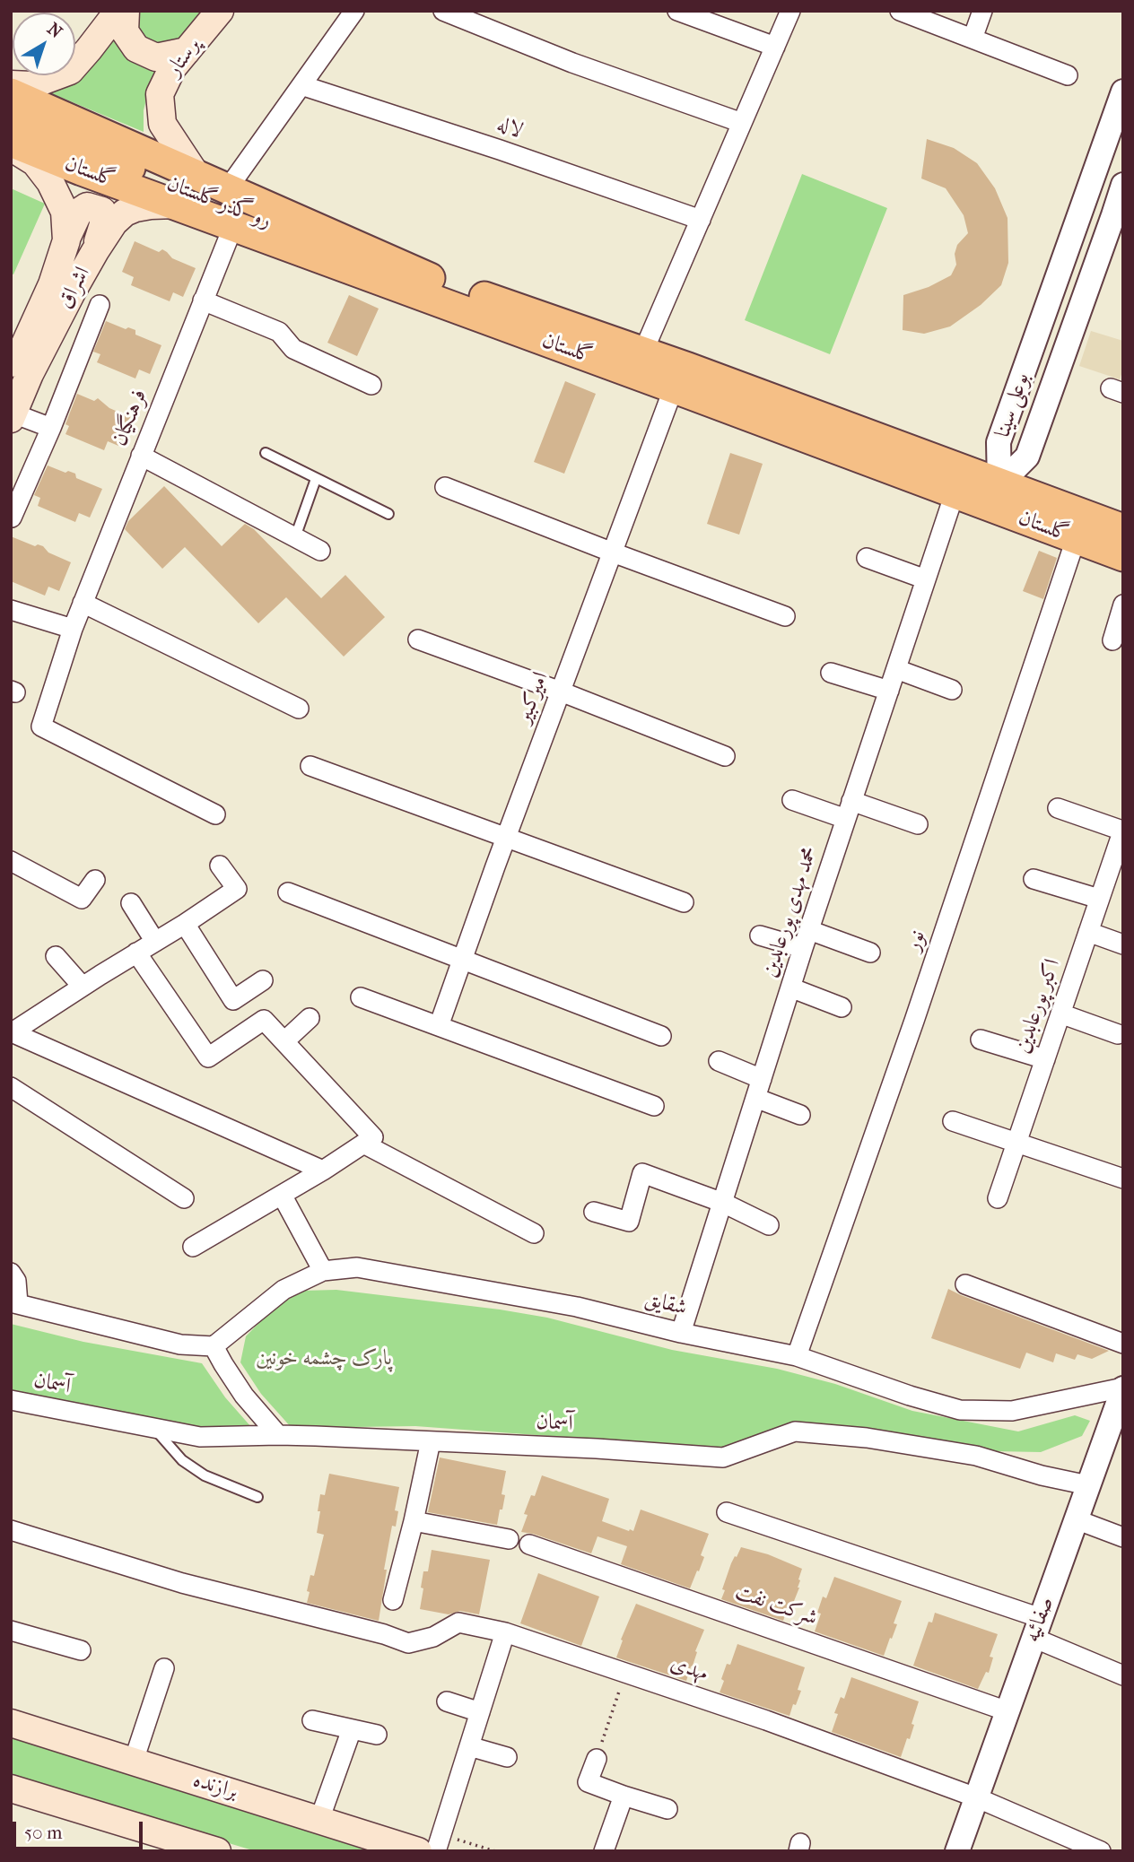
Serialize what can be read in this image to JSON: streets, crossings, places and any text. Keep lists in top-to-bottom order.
{
  "streets": {
    "main road": [
      "پرستار",
      "گلستان",
      "رو گذر گلستان",
      "اشراق",
      "برازنده"
    ],
    "street": [
      "لاله",
      "بوعلی سینا",
      "فرهنگیان",
      "امیرکبیر",
      "محمد مهدی پورعابدین",
      "نور",
      "اکبر پورعابدین",
      "شقایق",
      "آسمان",
      "شرکت نفت",
      "صفائیه",
      "مهدی"
    ]
  },
  "crossings": [
    ["گلستان", "رو گذر گلستان"],
    ["گلستان", "اشراق"],
    ["گلستان", "بوعلی سینا"],
    ["گلستان", "فرهنگیان"],
    ["گلستان", "امیرکبیر"],
    ["گلستان", "نور"],
    ["محمد مهدی پورعابدین", "شقایق"],
    ["نور", "شقایق"],
    ["شقایق", "صفائیه"],
    ["آسمان", "صفائیه"],
    ["شرکت نفت", "صفائیه"],
    ["صفائیه", "مهدی"]
  ],
  "parks": ["پارک چشمه خونین"],
  "scale_bar": "50 m",
  "north": "top right"
}
